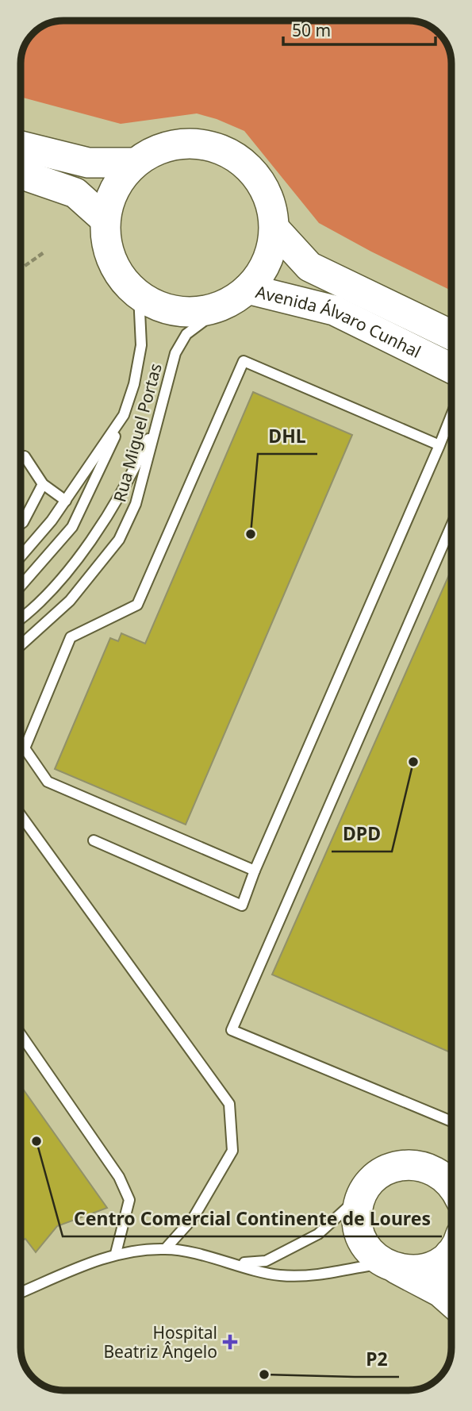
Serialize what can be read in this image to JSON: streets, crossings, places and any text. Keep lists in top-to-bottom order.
{
  "streets": {
    "main road": ["Avenida Álvaro Cunhal"],
    "lane": ["Rua Miguel Portas"]
  },
  "crossings": [
    ["Avenida Álvaro Cunhal", "Rua Miguel Portas"]
  ],
  "places": {
    "other": [
      "DHL",
      "DPD",
      "Centro Comercial Continente de Loures",
      "P2"
    ],
    "health": ["Hospital Beatriz Ângelo"]
  },
  "scale_bar": "50 m"
}
